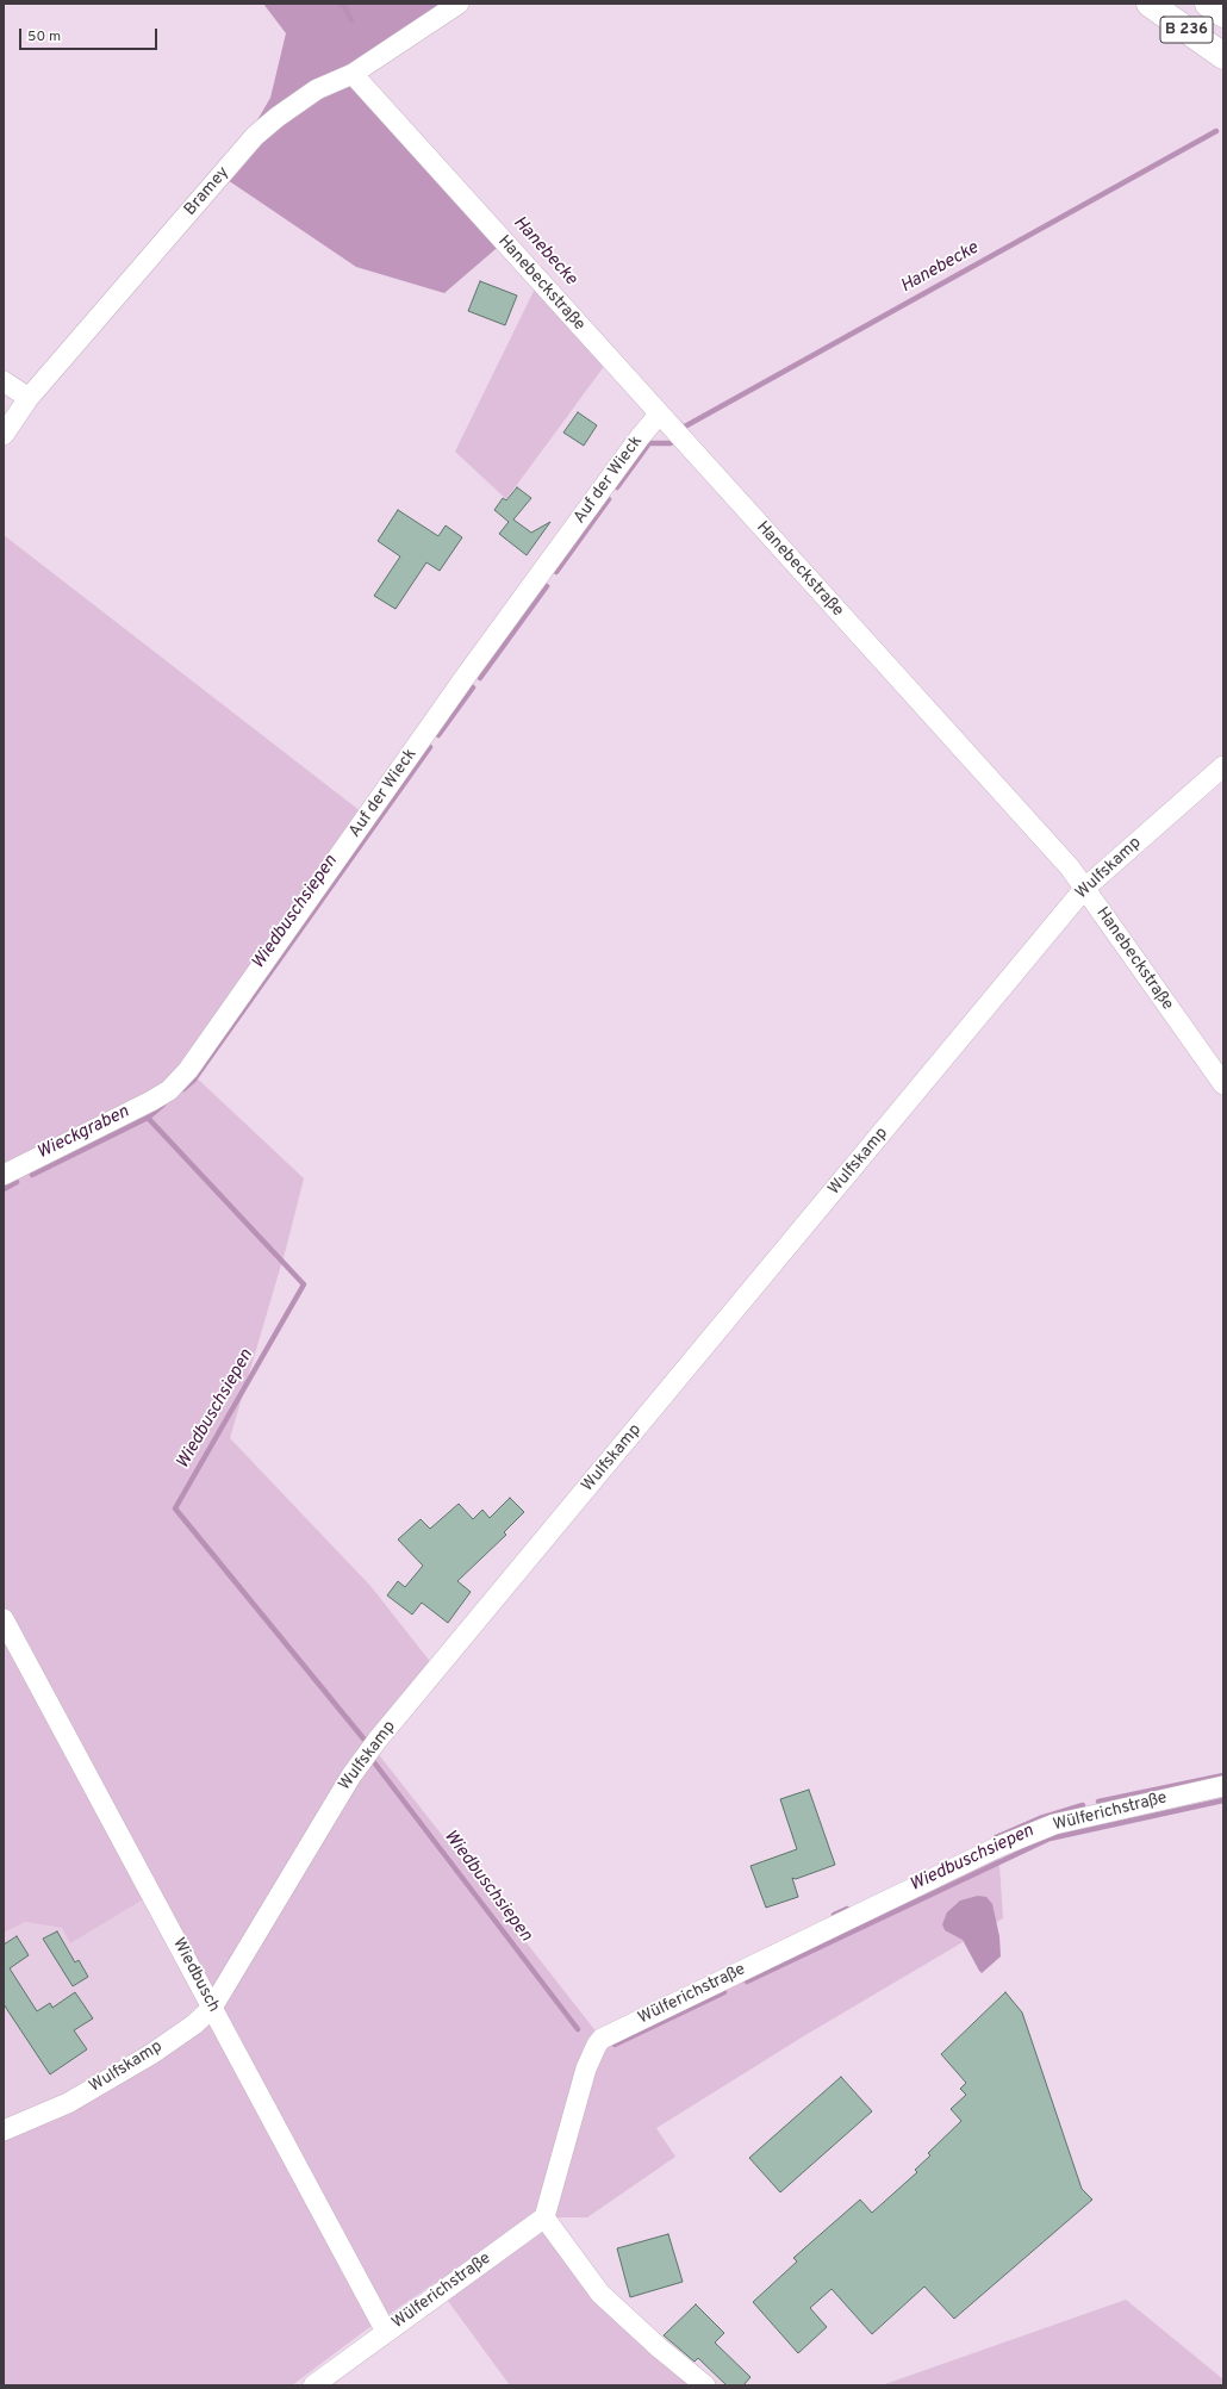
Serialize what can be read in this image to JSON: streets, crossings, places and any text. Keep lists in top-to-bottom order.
{
  "streets": {
    "highway": ["B 236"],
    "street": [
      "Bramey",
      "Hanebeckstraße",
      "Auf der Wieck",
      "Wulfskamp",
      "Wülferichstraße",
      "Wiedbusch"
    ]
  },
  "crossings": [
    ["Bramey", "Hanebeckstraße"],
    ["Hanebeckstraße", "Auf der Wieck"],
    ["Hanebeckstraße", "Wulfskamp"],
    ["Wulfskamp", "Wiedbusch"],
    ["Wülferichstraße", "Wiedbusch"]
  ],
  "water": ["Hanebecke", "Wiedbuschsiepen", "Wieckgraben"],
  "scale_bar": "50 m"
}
